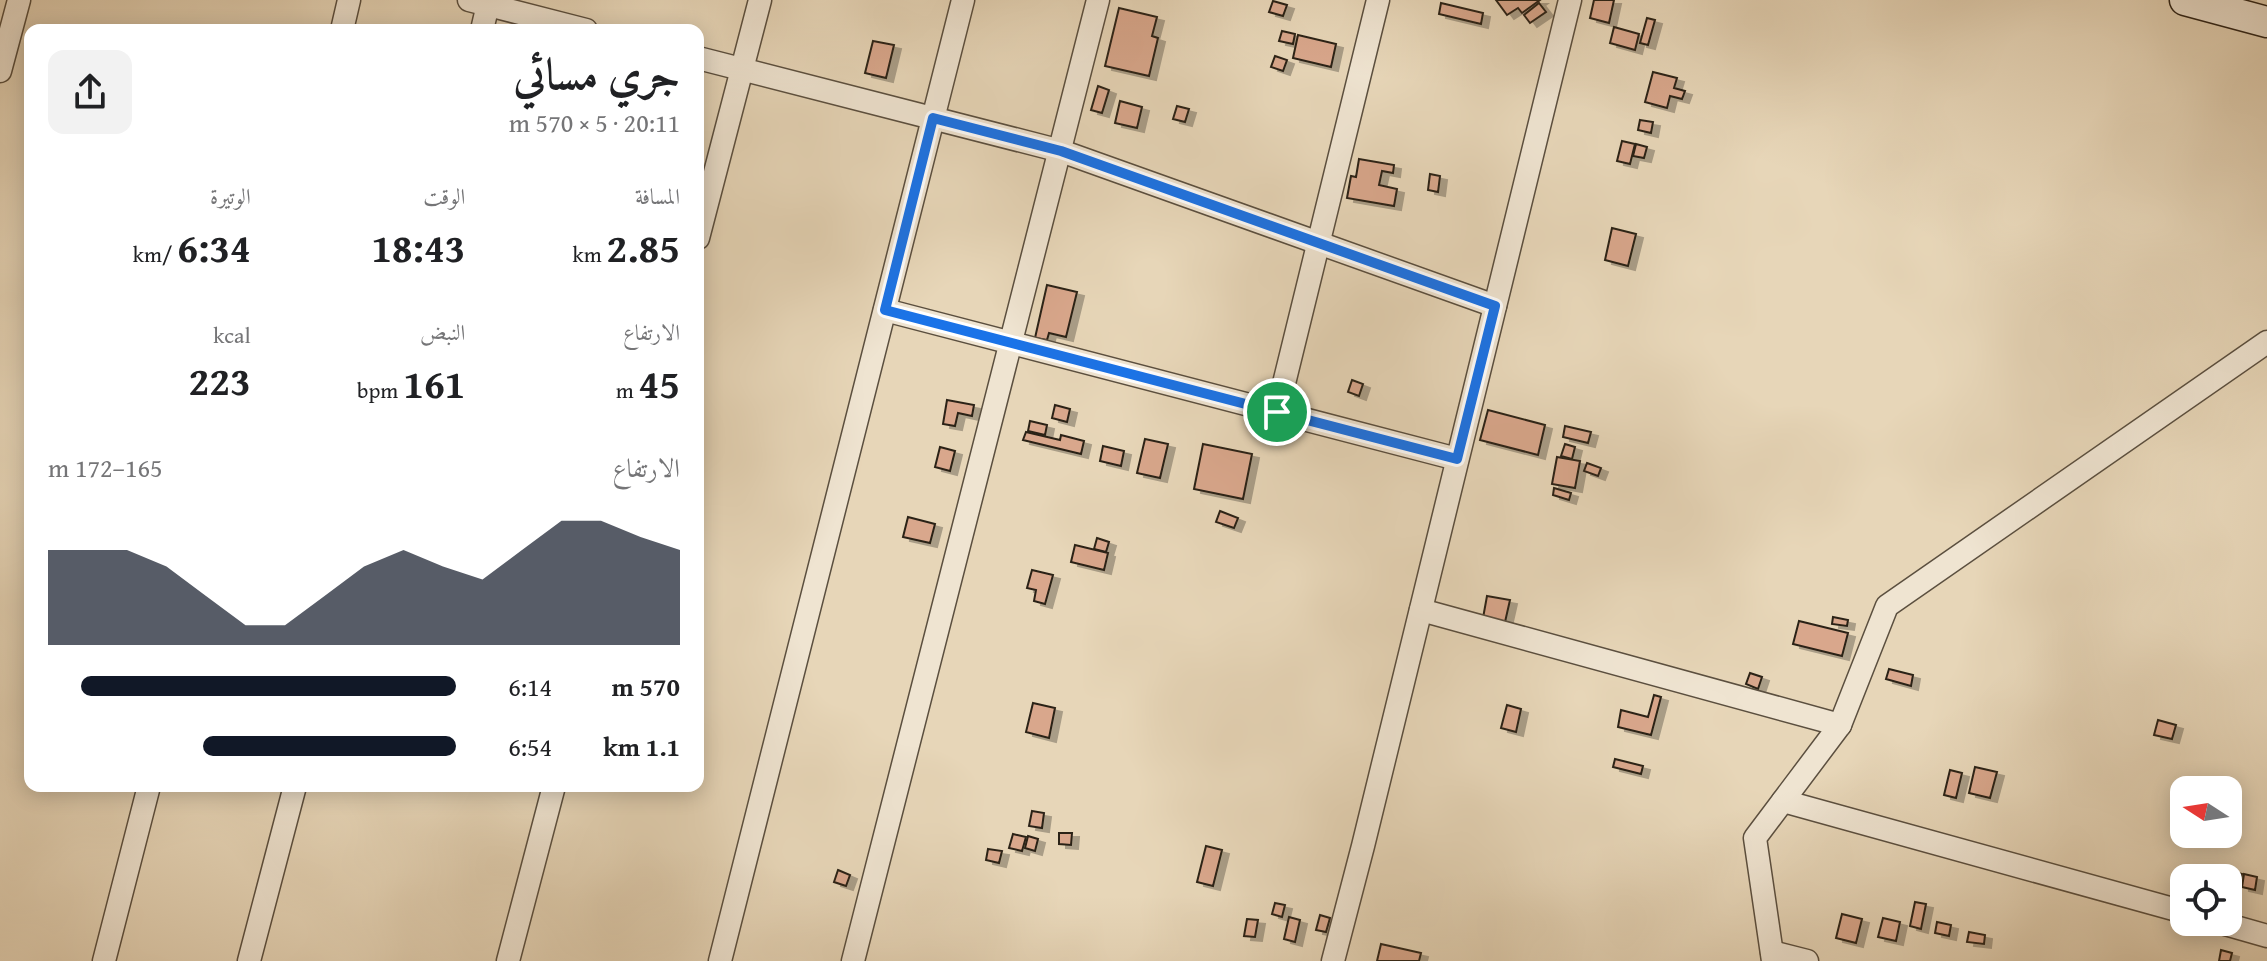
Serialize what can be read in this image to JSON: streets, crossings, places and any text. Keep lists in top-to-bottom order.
{
  "north": "left",
  "page": {
    "heading": ["جري مسائي", "20:11 · 5 × 570 m"],
    "stats": [
      ["المسافة", "2.85 km"],
      ["الوقت", "18:43"],
      ["الوتيرة", "6:34 /km"],
      ["الارتفاع", "45 m"],
      ["النبض", "161 bpm"],
      ["kcal", "223"]
    ],
    "chart": ["الارتفاع", "165–172 m"],
    "list": [
      {
        "name": "570 m",
        "note": "6:14"
      },
      {
        "name": "1.1 km",
        "note": "6:54"
      }
    ]
  }
}
